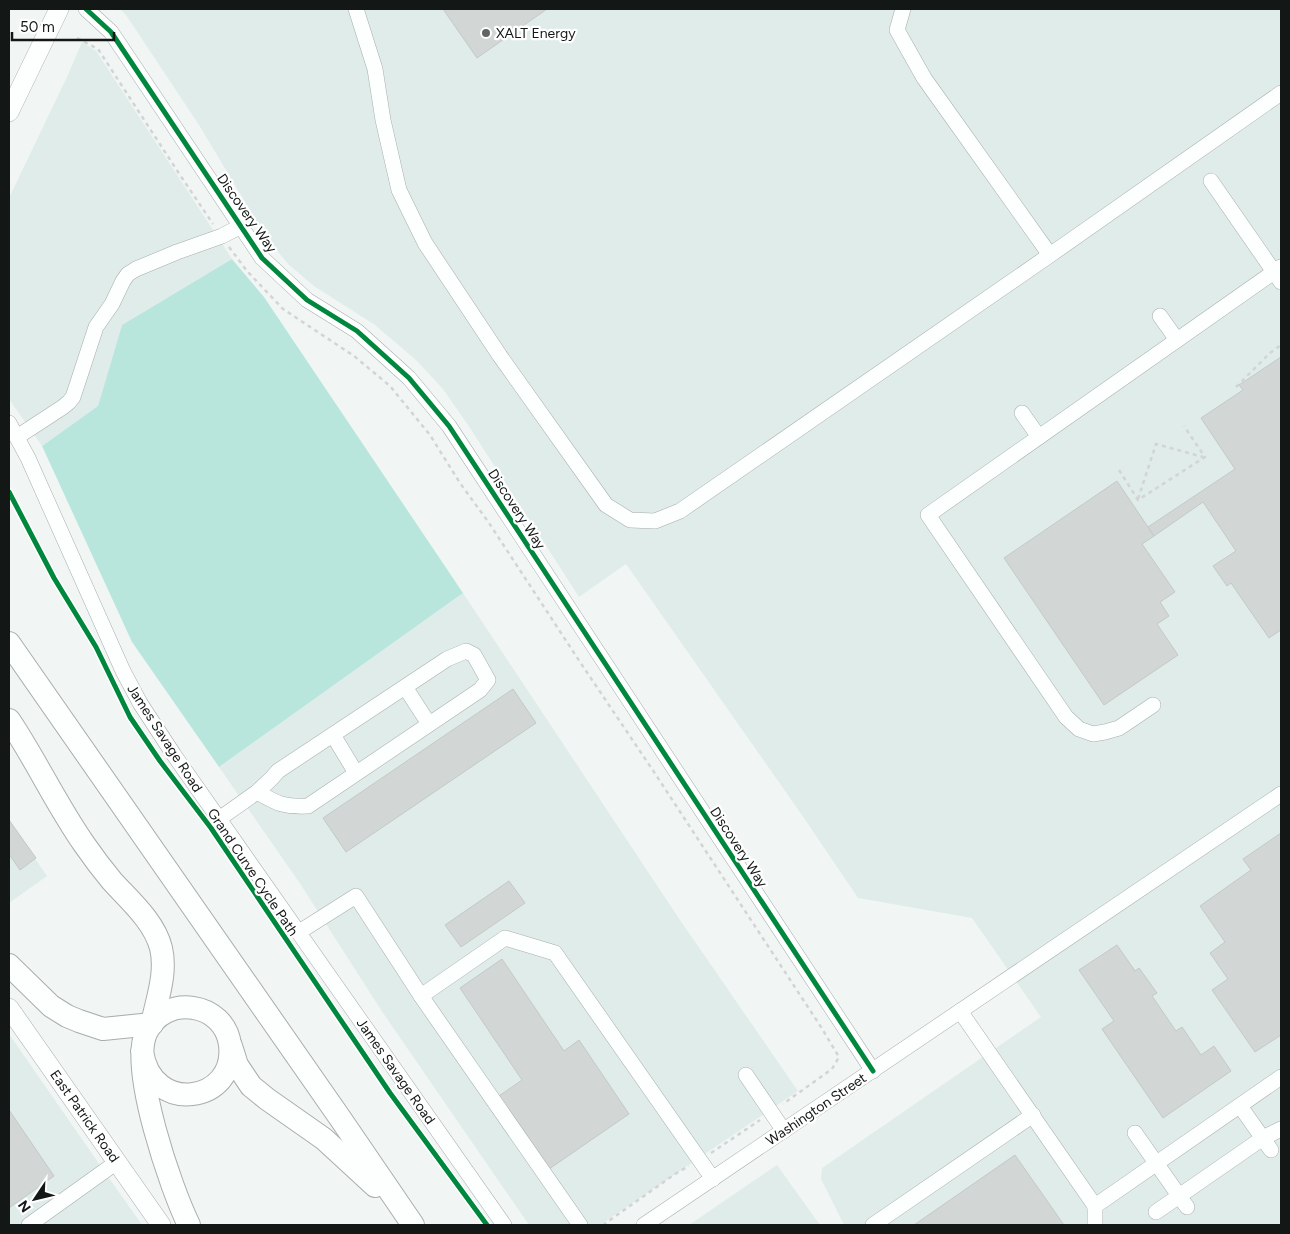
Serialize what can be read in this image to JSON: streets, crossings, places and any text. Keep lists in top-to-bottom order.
{
  "streets": {
    "main road": ["East Patrick Road"],
    "street": ["Discovery Way", "James Savage Road", "Washington Street"],
    "cycle path": ["Grand Curve Cycle Path"]
  },
  "crossings": [
    ["Discovery Way", "Washington Street"]
  ],
  "places": ["XALT Energy"],
  "scale_bar": "50 m",
  "north": "bottom left"
}
